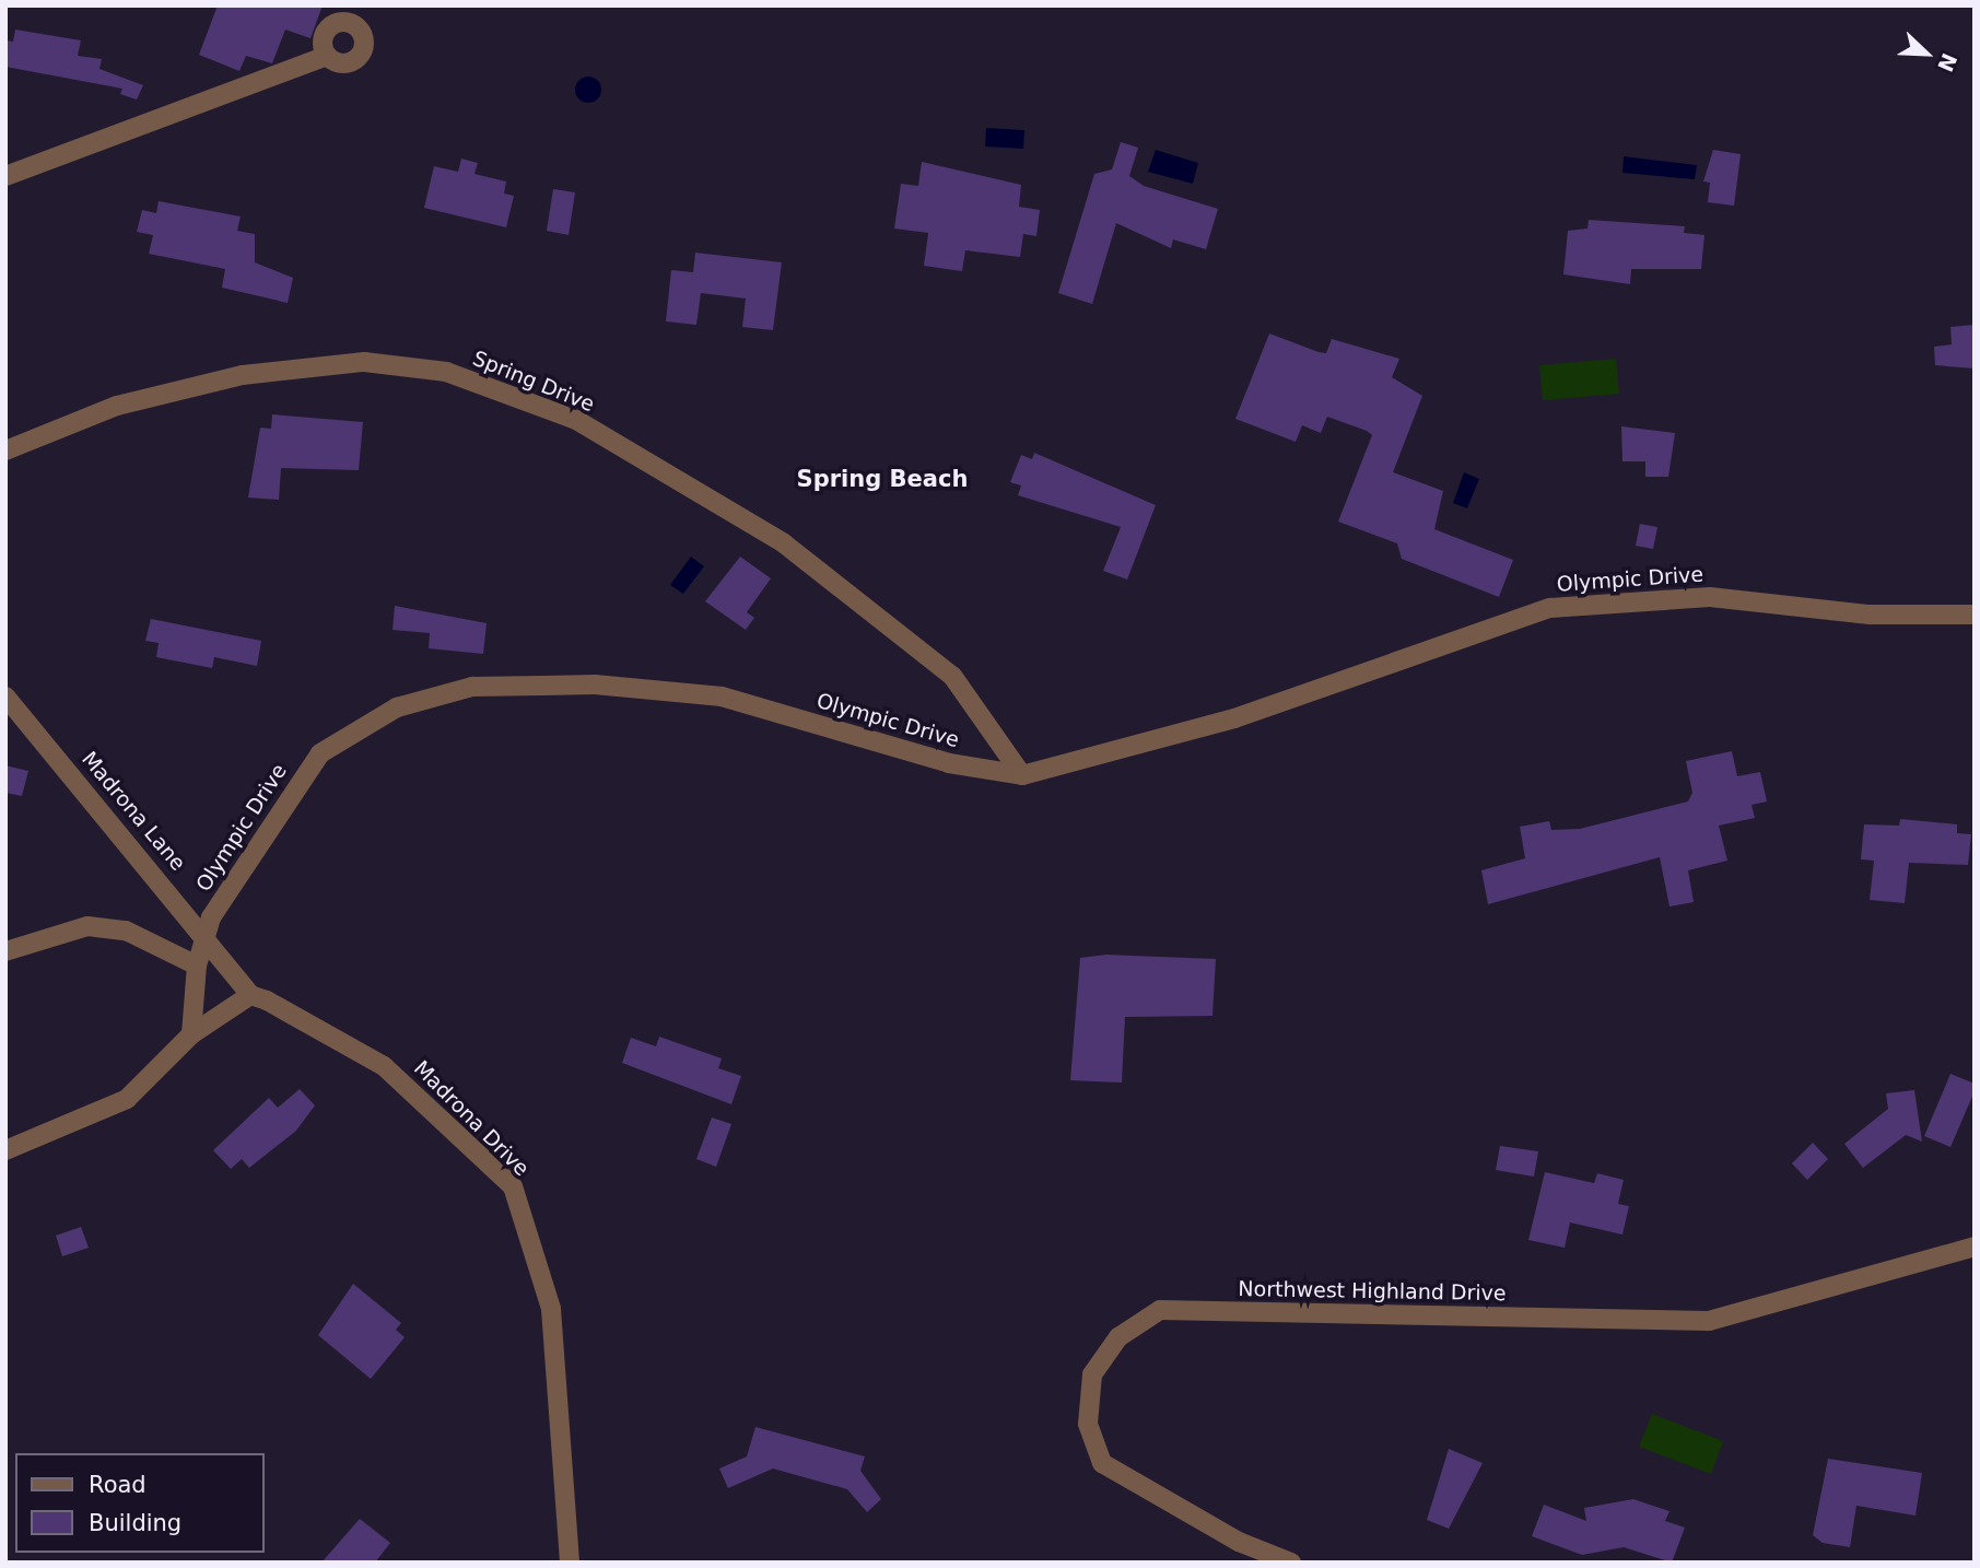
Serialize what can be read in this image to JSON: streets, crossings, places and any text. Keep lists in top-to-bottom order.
{
  "streets": {
    "street": [
      "Spring Drive",
      "Olympic Drive",
      "Madrona Lane",
      "Madrona Drive",
      "Northwest Highland Drive"
    ]
  },
  "crossings": [
    ["Spring Drive", "Olympic Drive"],
    ["Madrona Lane", "Madrona Drive"]
  ],
  "districts": ["Spring Beach"],
  "legend": ["Road", "Building"],
  "north": "bottom right"
}
